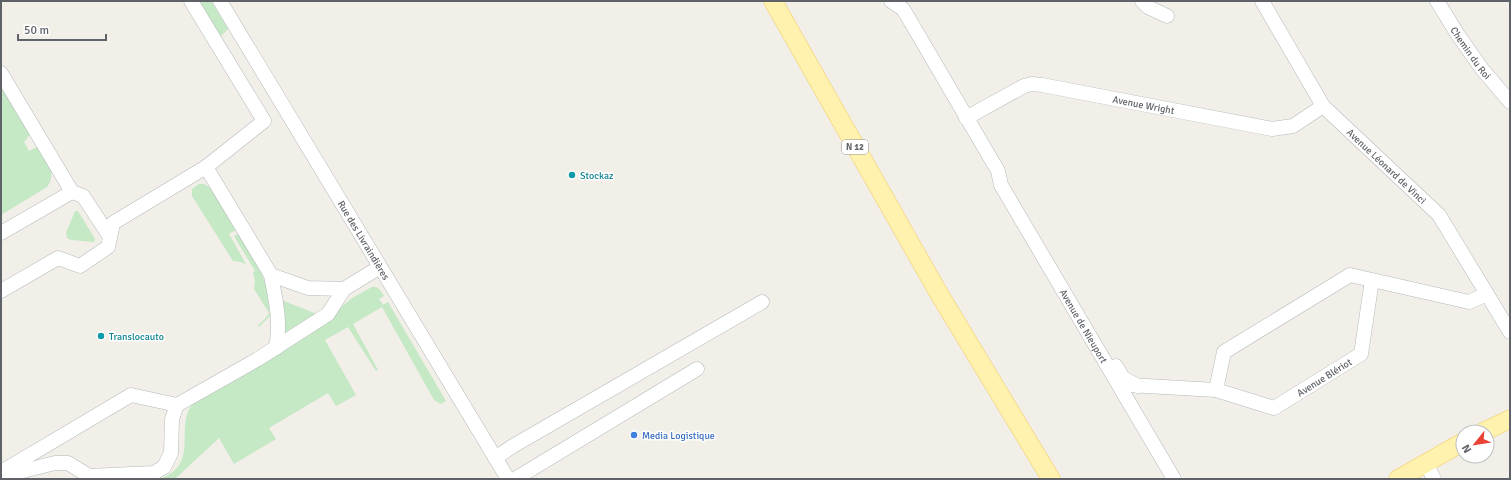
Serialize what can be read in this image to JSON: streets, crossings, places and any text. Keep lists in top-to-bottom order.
{
  "streets": {
    "main road": ["N 12"],
    "street": [
      "Chemin du Roi",
      "Avenue Wright",
      "Avenue Léonard de Vinci",
      "Rue des Livraindières",
      "Avenue de Nieuport",
      "Avenue Blériot"
    ]
  },
  "crossings": [
    ["Avenue Wright", "Avenue Léonard de Vinci"],
    ["Avenue Wright", "Avenue de Nieuport"],
    ["Avenue de Nieuport", "Avenue Blériot"]
  ],
  "places": ["Stockaz", "Translocauto", "Media Logistique"],
  "scale_bar": "50 m",
  "north": "bottom left"
}
